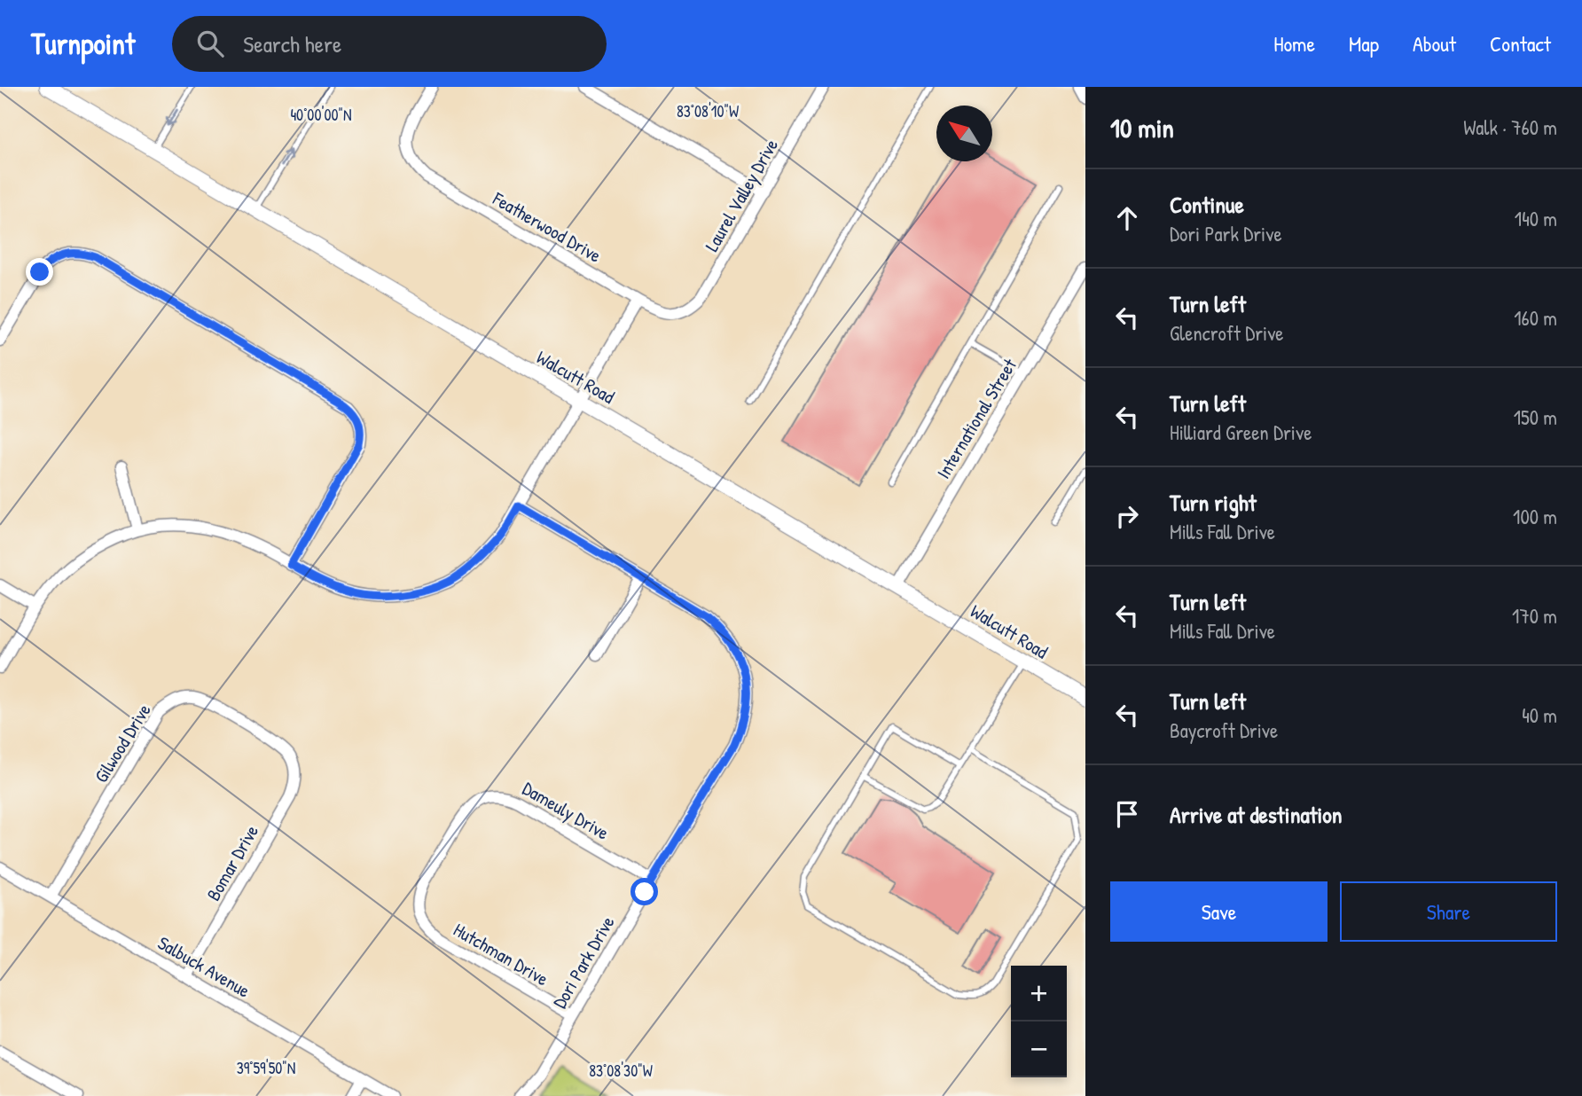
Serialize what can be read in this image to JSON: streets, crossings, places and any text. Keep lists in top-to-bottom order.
{
  "streets": {
    "street": [
      "Laurel Valley Drive",
      "Featherwood Drive",
      "Walcutt Road",
      "International Street",
      "Gilwood Drive",
      "Dameuly Drive",
      "Bomar Drive",
      "Hutchman Drive",
      "Dori Park Drive",
      "Salbuck Avenue"
    ]
  },
  "crossings": [
    ["Laurel Valley Drive", "Featherwood Drive"],
    ["Walcutt Road", "International Street"],
    ["Gilwood Drive", "Bomar Drive"],
    ["Gilwood Drive", "Salbuck Avenue"],
    ["Dameuly Drive", "Hutchman Drive"],
    ["Dameuly Drive", "Dori Park Drive"],
    ["Bomar Drive", "Salbuck Avenue"],
    ["Hutchman Drive", "Dori Park Drive"]
  ],
  "north": "top left",
  "page": {
    "header": "Turnpoint",
    "search": "Search here",
    "nav": [
      "Home",
      "Map",
      "About",
      "Contact"
    ],
    "heading": ["10 min", "Walk · 760 m"],
    "list": [
      ["Continue", "Dori Park Drive", "140 m"],
      ["Turn left", "Glencroft Drive", "160 m"],
      ["Turn left", "Hilliard Green Drive", "150 m"],
      ["Turn right", "Mills Fall Drive", "100 m"],
      ["Turn left", "Mills Fall Drive", "170 m"],
      ["Turn left", "Baycroft Drive", "40 m"],
      "Arrive at destination"
    ],
    "buttons": ["Save", "Share"],
    "map_buttons": ["+", "−"]
  },
  "coordinates": [
    "83°08'10\"W",
    "40°00'00\"N",
    "39°59'50\"N",
    "83°08'30\"W"
  ]
}
